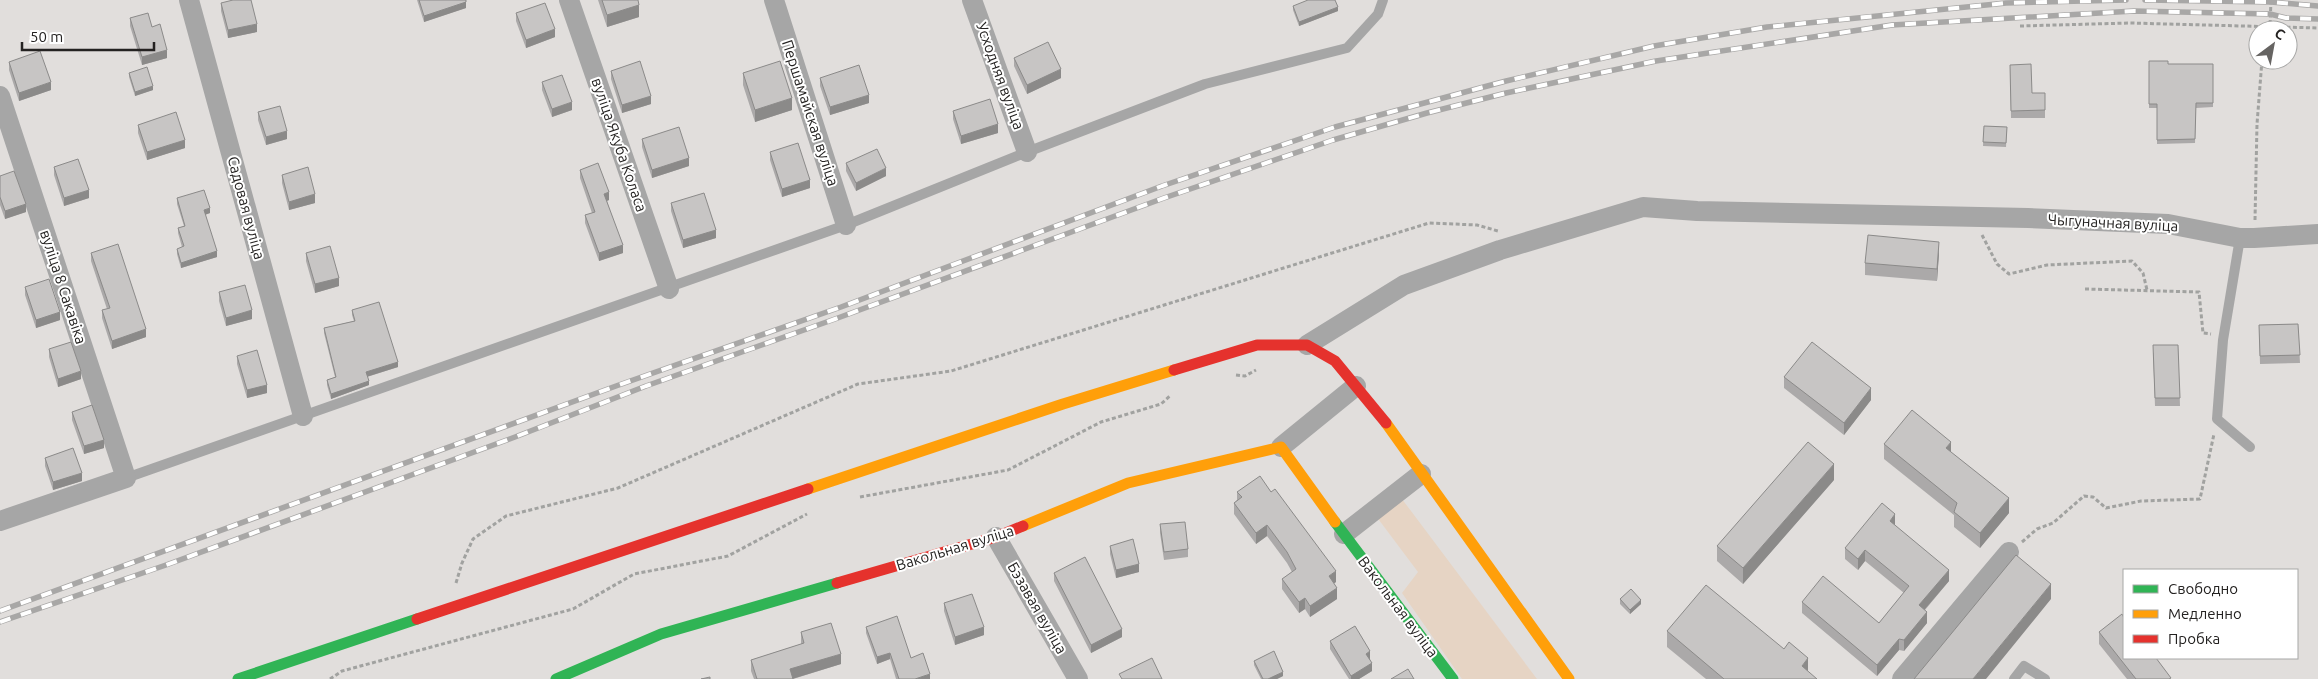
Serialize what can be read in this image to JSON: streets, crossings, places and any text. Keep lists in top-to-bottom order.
{
  "streets": {
    "main road": ["Вакольная вуліца"],
    "street": [
      "Усходняя вуліца",
      "Першамайская вуліца",
      "вуліца Якуба Коласа",
      "Садовая вуліца",
      "Чыгуначная вуліца",
      "вуліца 8 Сакавіка",
      "Бэзавая вуліца"
    ]
  },
  "crossings": [
    ["Вакольная вуліца", "Бэзавая вуліца"]
  ],
  "legend": ["Свободно", "Медленно", "Пробка"],
  "scale_bar": "50 m",
  "north": "top right"
}
